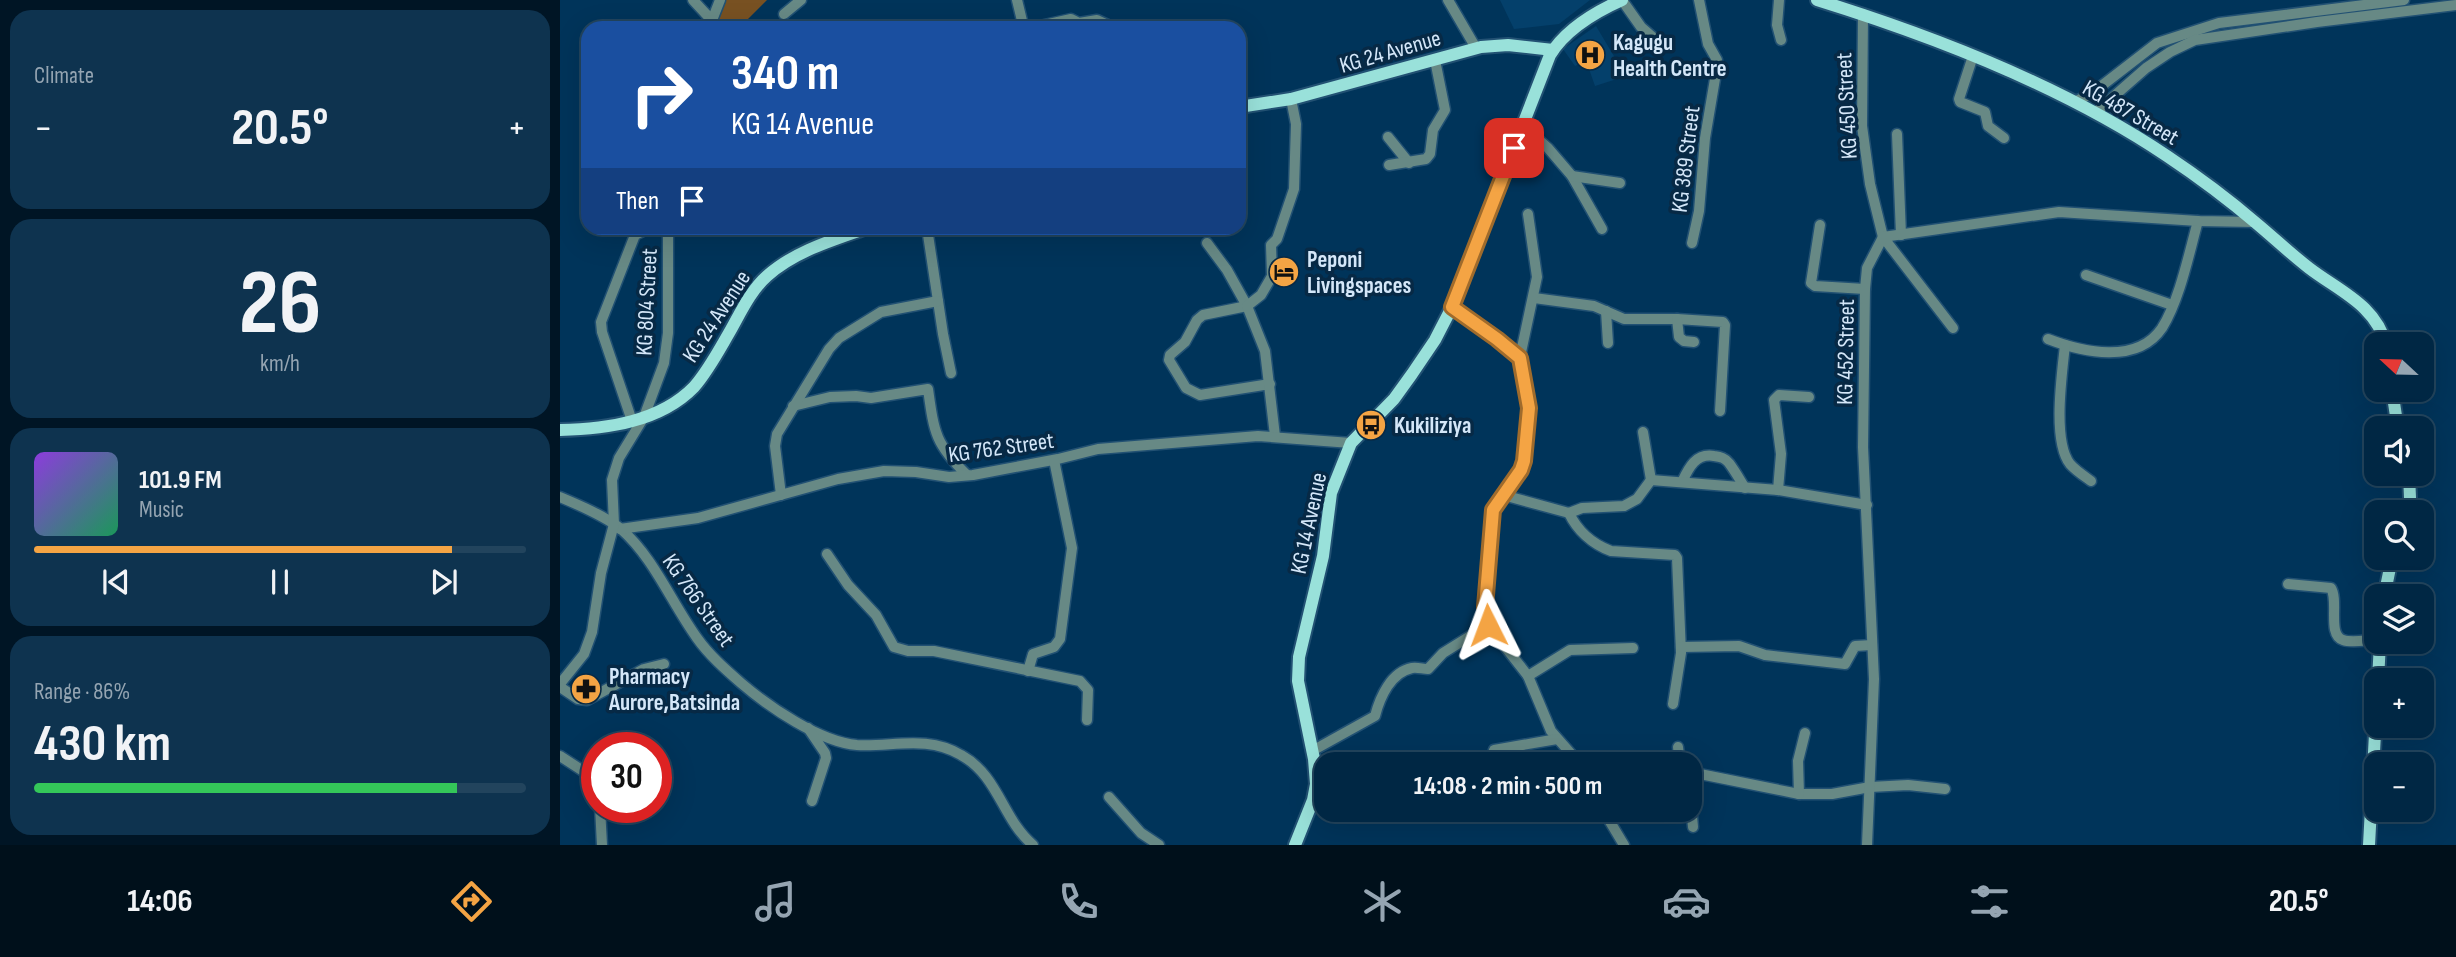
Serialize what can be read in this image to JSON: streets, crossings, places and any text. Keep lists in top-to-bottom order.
{
  "streets": {
    "main road": ["KG 24 Avenue", "KG 487 Street", "KG 14 Avenue"],
    "street": [
      "KG 450 Street",
      "KG 389 Street",
      "KG 804 Street",
      "KG 452 Street",
      "KG 762 Street",
      "KG 766 Street"
    ]
  },
  "crossings": [
    ["KG 24 Avenue", "KG 804 Street"],
    ["KG 24 Avenue", "KG 14 Avenue"],
    ["KG 450 Street", "KG 487 Street"],
    ["KG 450 Street", "KG 452 Street"],
    ["KG 804 Street", "KG 762 Street"],
    ["KG 804 Street", "KG 766 Street"],
    ["KG 762 Street", "KG 14 Avenue"],
    ["KG 762 Street", "KG 766 Street"]
  ],
  "places": {
    "hospital": ["Kagugu Health Centre"],
    "hotel": ["Peponi Livingspaces"],
    "bus stop": ["Kukiliziya"],
    "pharmacy": ["Pharmacy Aurore,Batsinda"]
  },
  "north": "left",
  "page": {
    "tile": [
      "Climate",
      ["26", "km/h"],
      ["Range · 86%", "430 km"]
    ],
    "turn": ["340 m", "KG 14 Avenue"],
    "heat": ["−", "20.5°", "+"],
    "then": "Then",
    "map_buttons": ["+", "−"],
    "song": ["101.9 FM", "Music"],
    "limit": "30",
    "trip": "14:08 · 2 min · 500 m",
    "tabs": ["14:06", "20.5°"]
  }
}
